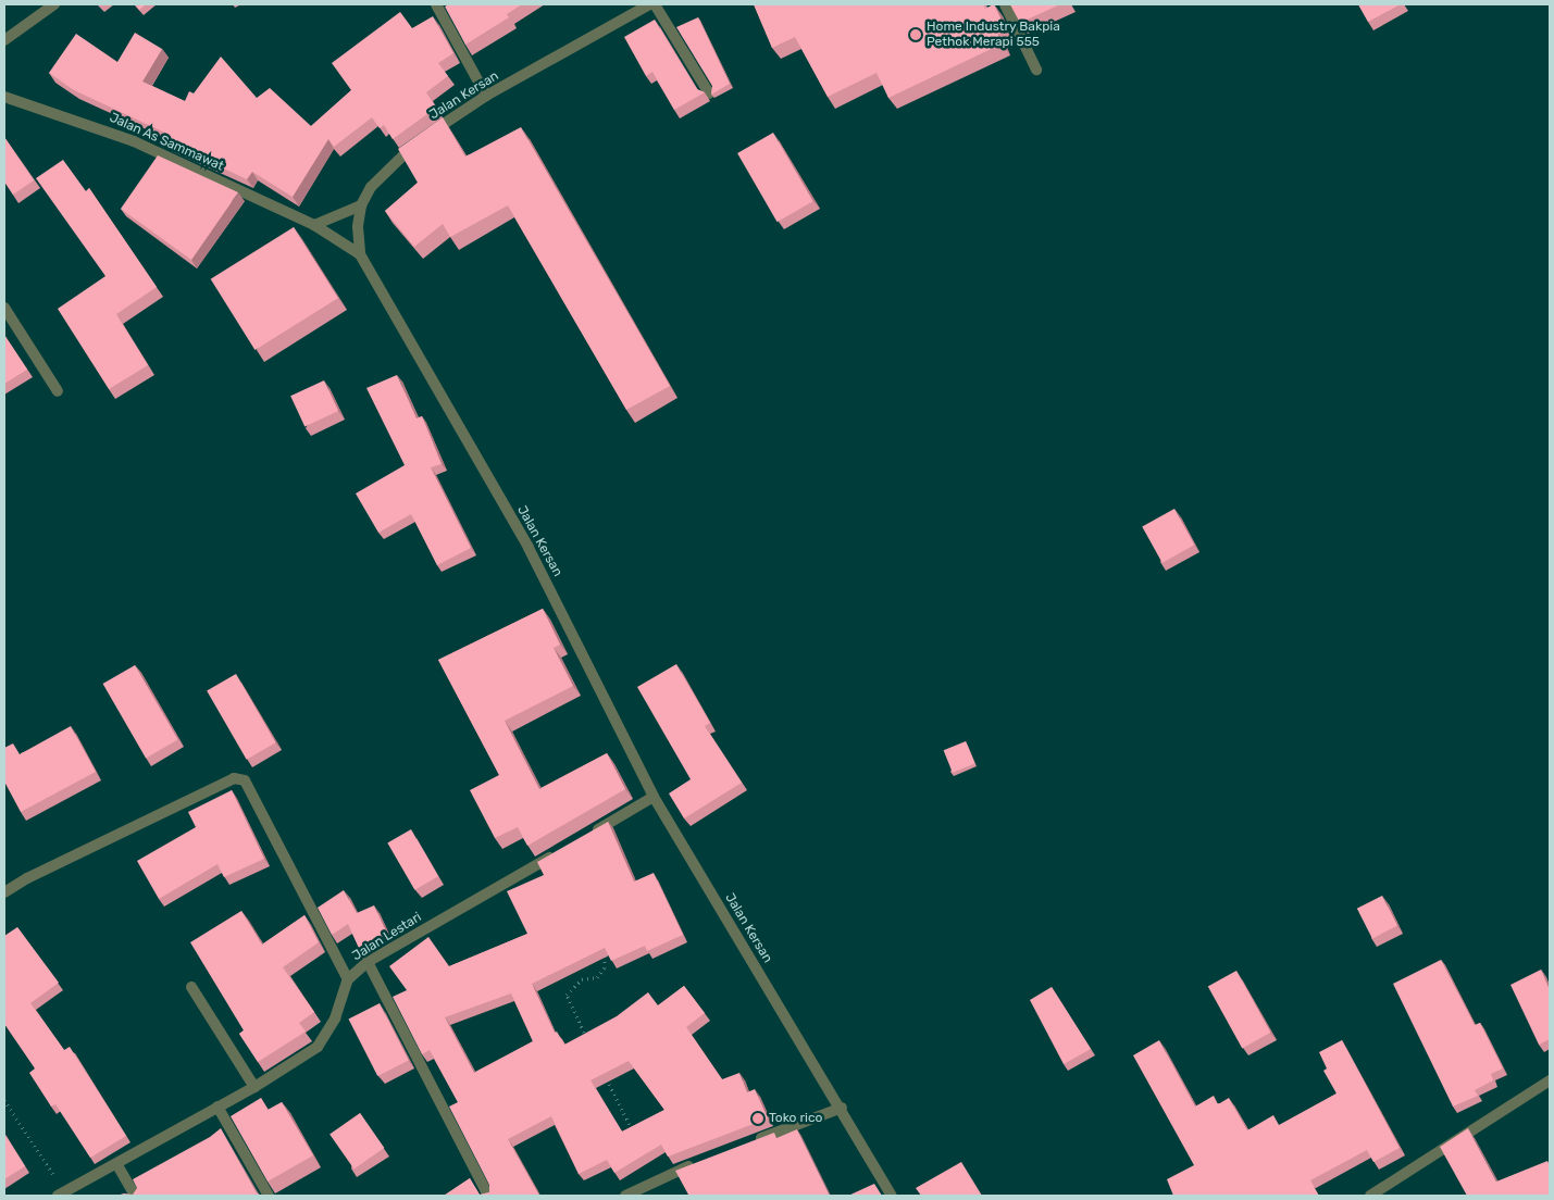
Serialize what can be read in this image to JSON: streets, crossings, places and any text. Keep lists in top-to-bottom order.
{
  "streets": {
    "street": ["Jalan Kersan", "Jalan As Sammawat", "Jalan Lestari"]
  },
  "crossings": [
    ["Jalan Kersan", "Jalan As Sammawat"]
  ],
  "places": ["Home Industry Bakpia Pethok Merapi 555", "Toko rico"]
}
